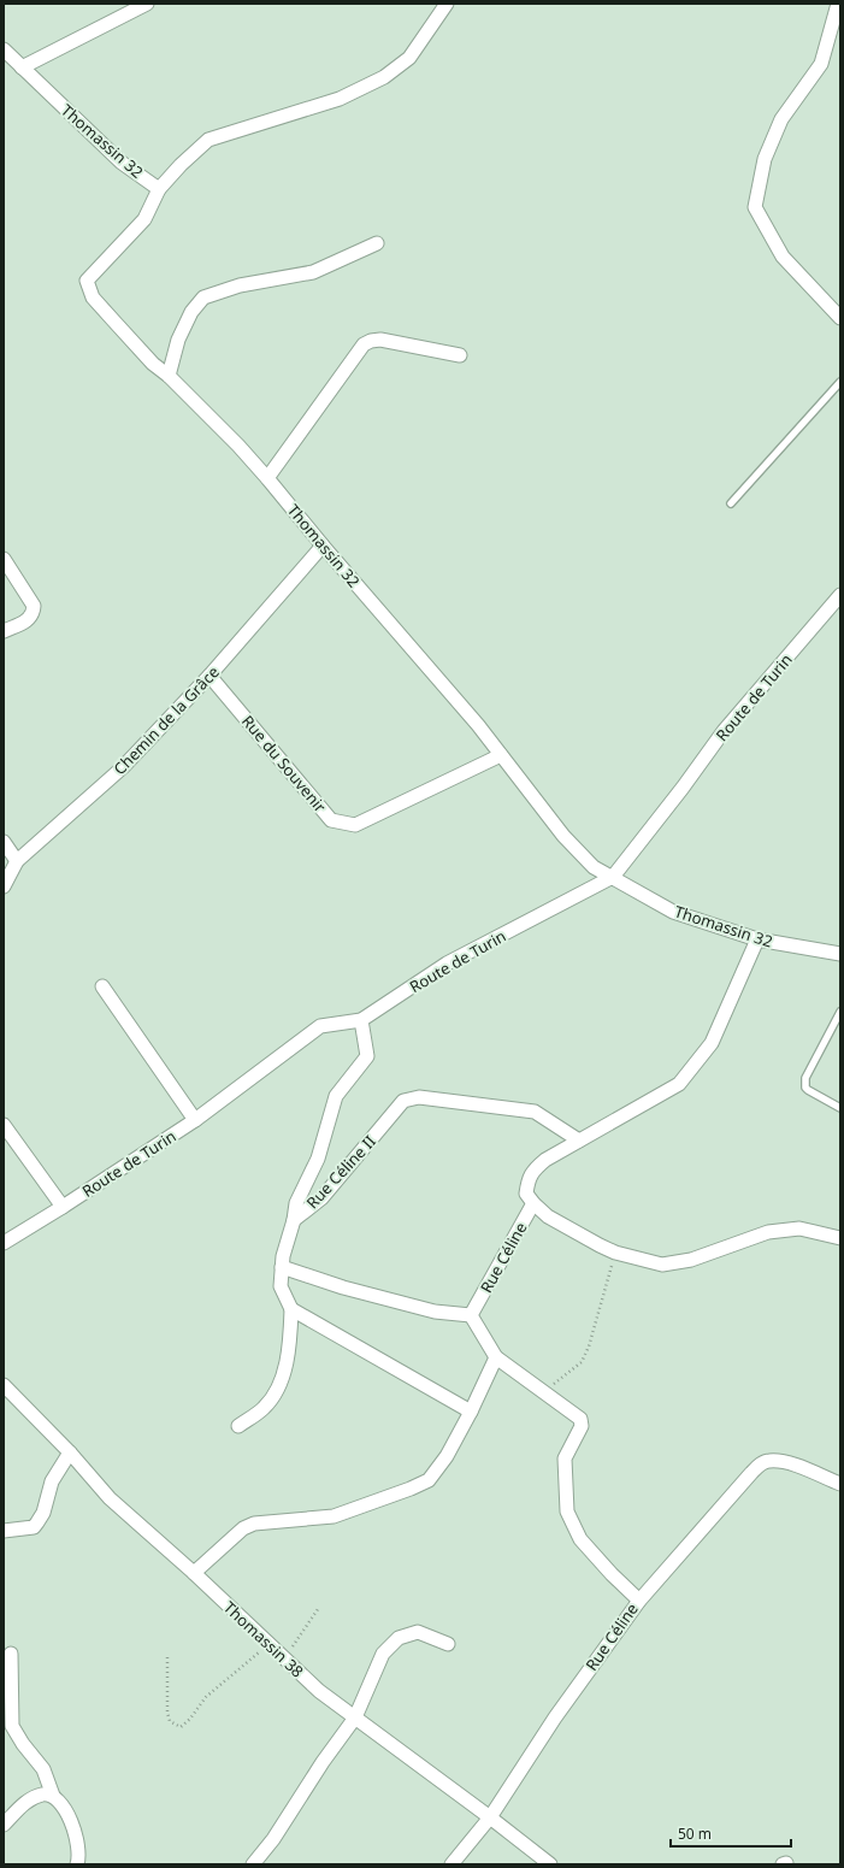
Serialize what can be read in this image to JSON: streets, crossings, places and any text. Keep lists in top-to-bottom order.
{
  "streets": {
    "street": [
      "Thomassin 32",
      "Route de Turin",
      "Chemin de la Grâce",
      "Rue du Souvenir",
      "Rue Céline II",
      "Rue Céline",
      "Thomassin 38"
    ]
  },
  "crossings": [
    ["Thomassin 32", "Route de Turin"],
    ["Thomassin 32", "Chemin de la Grâce"],
    ["Thomassin 32", "Rue du Souvenir"],
    ["Thomassin 32", "Rue Céline"],
    ["Chemin de la Grâce", "Rue du Souvenir"],
    ["Rue Céline II", "Rue Céline"],
    ["Rue Céline", "Thomassin 38"]
  ],
  "scale_bar": "50 m"
}
